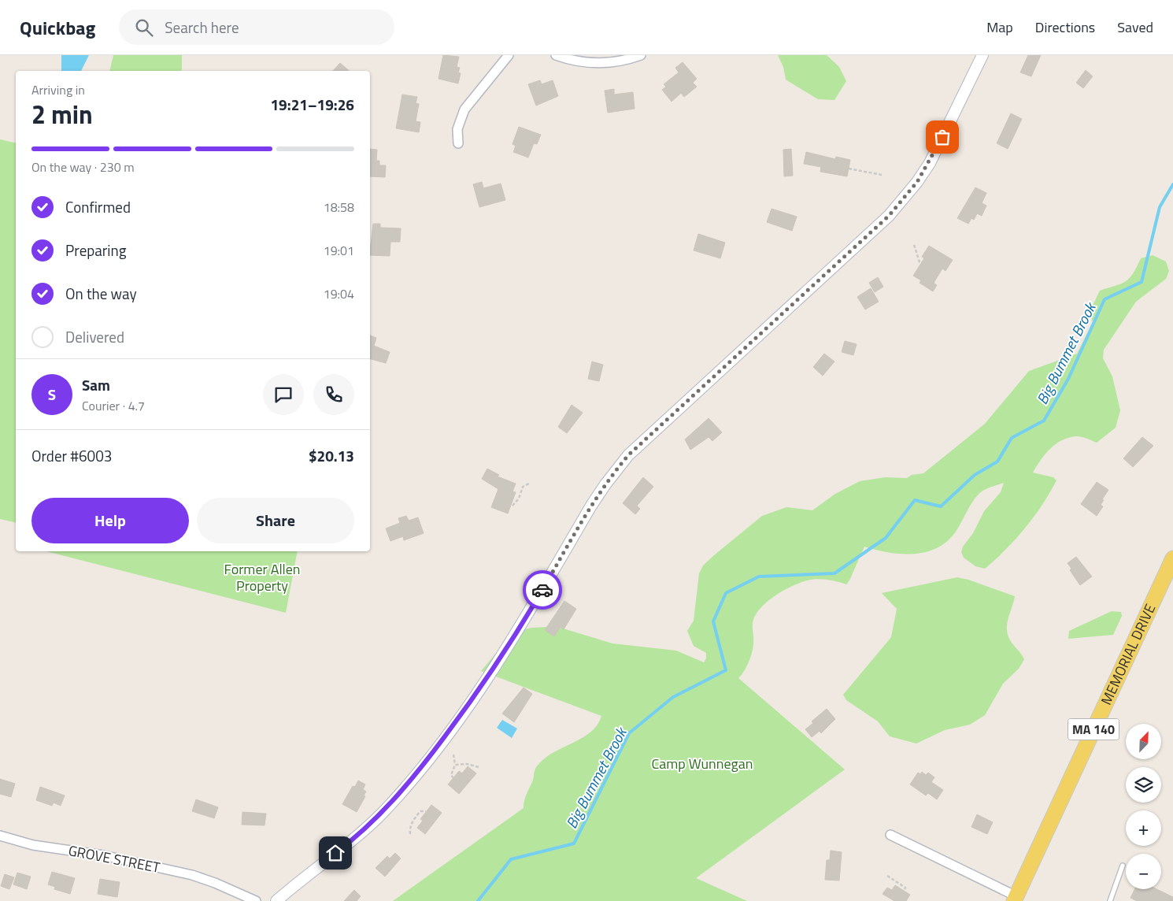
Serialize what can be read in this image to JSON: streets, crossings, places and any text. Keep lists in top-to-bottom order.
{
  "streets": {
    "main road": ["MEMORIAL DRIVE", "MA 140"],
    "street": ["GROVE STREET"]
  },
  "water": ["Big Bummet Brook"],
  "parks": ["Former Allen Property", "Camp Wunnegan"],
  "north": "top right",
  "page": {
    "header": "Quickbag",
    "search": "Search here",
    "nav": ["Map", "Directions", "Saved"],
    "heading": ["2 min", "Arriving in", "19:21–19:26"],
    "panel": [
      "Sam",
      "Courier · 4.7",
      "Order #6003",
      "$20.13"
    ],
    "bar": "On the way · 230 m",
    "list": [
      ["Confirmed", "18:58"],
      ["Preparing", "19:01"],
      ["On the way", "19:04"],
      "Delivered"
    ],
    "round": "S",
    "buttons": ["Help", "Share"],
    "map_buttons": ["+", "−"]
  }
}
